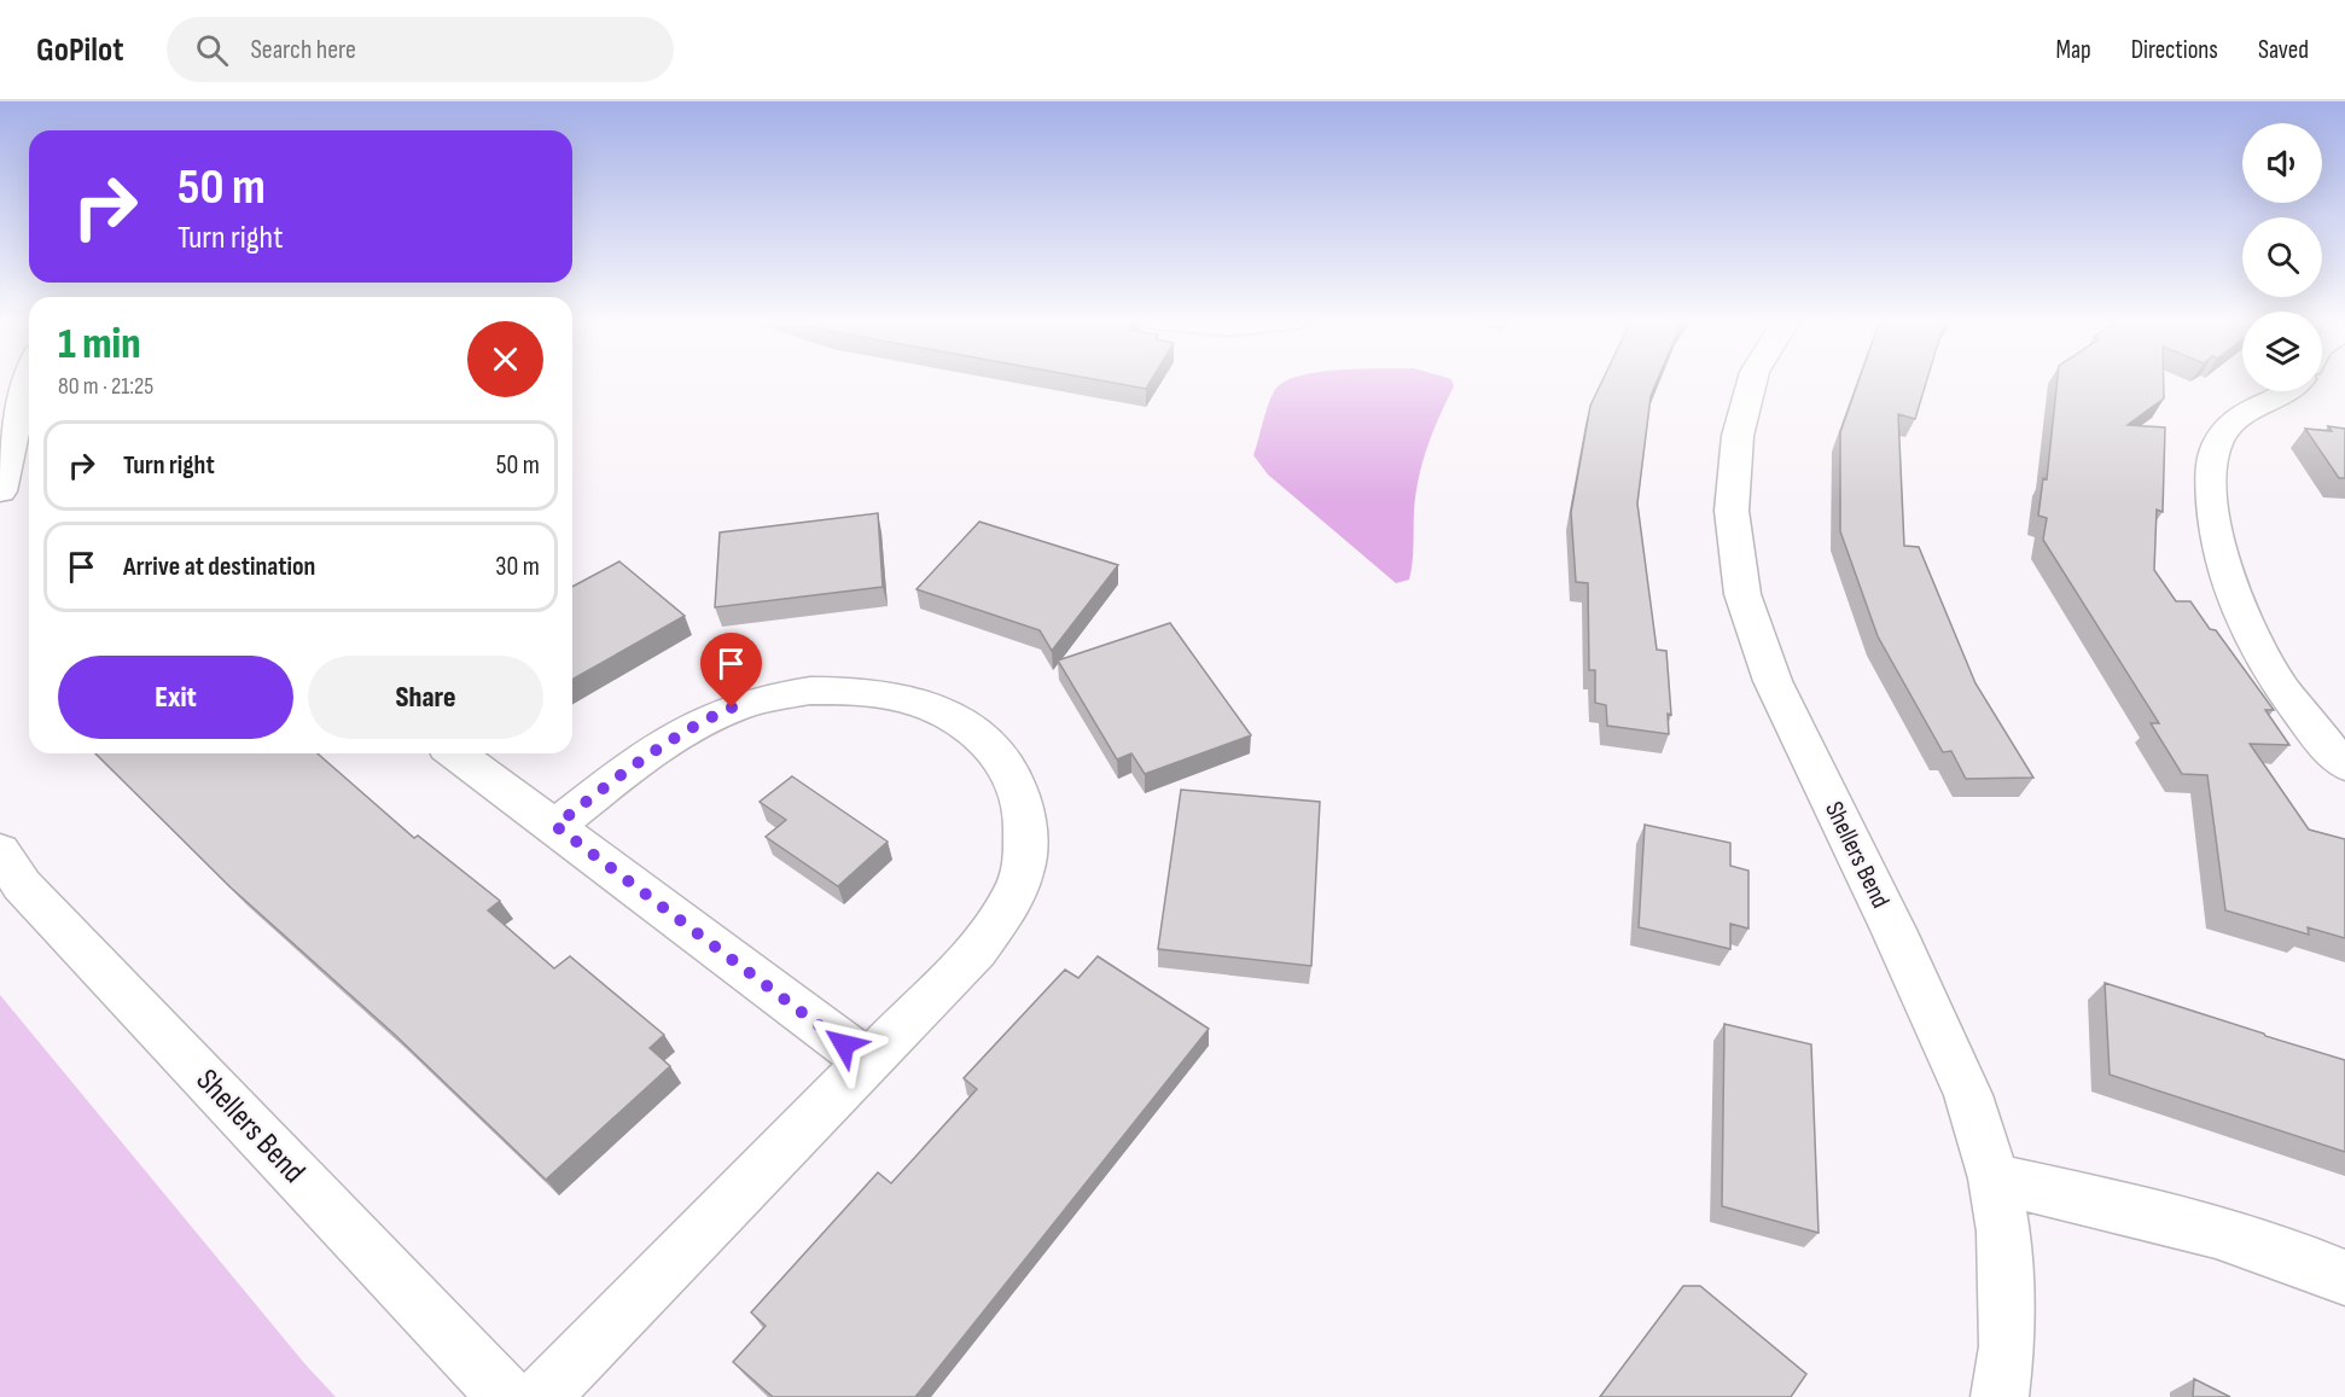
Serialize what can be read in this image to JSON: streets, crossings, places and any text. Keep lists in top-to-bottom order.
{
  "streets": {
    "street": ["Shellers Bend"]
  },
  "page": {
    "header": "GoPilot",
    "search": "Search here",
    "nav": ["Map", "Directions", "Saved"],
    "turn": ["50 m", "Turn right"],
    "heading": ["1 min", "80 m · 21:25"],
    "list": [
      {
        "name": "Turn right",
        "value": "50 m"
      },
      {
        "name": "Arrive at destination",
        "value": "30 m"
      }
    ],
    "buttons": ["Exit", "Share"]
  }
}
